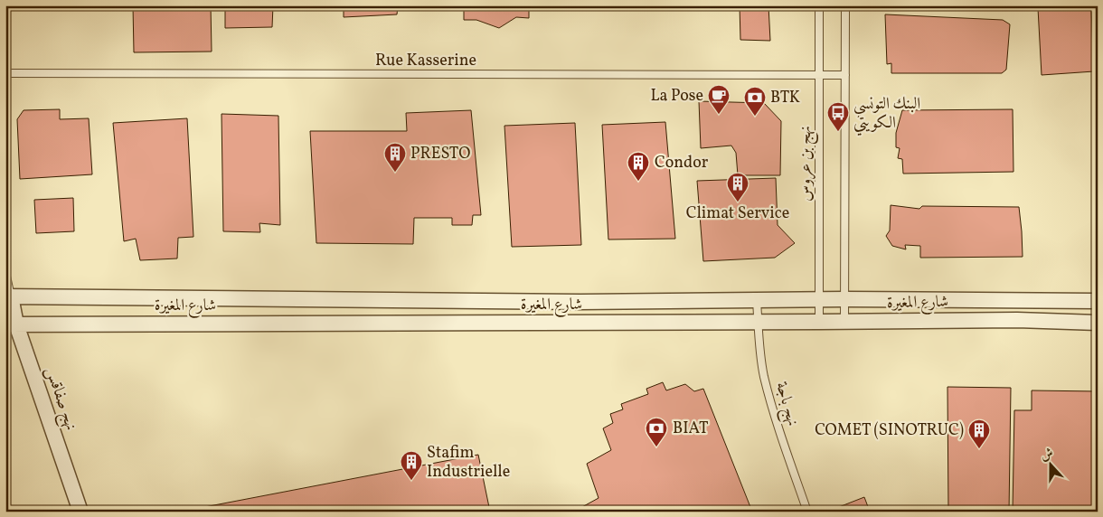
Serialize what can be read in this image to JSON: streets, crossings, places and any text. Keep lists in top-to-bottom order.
{
  "streets": {
    "street": ["شارع المغيرة", "نهج صفاقس"],
    "lane": ["Rue Kasserine", "نهج بن عروس", "نهج باجة"]
  },
  "crossings": [
    ["Rue Kasserine", "نهج بن عروس"],
    ["نهج بن عروس", "شارع المغيرة"],
    ["شارع المغيرة", "نهج صفاقس"],
    ["شارع المغيرة", "نهج باجة"]
  ],
  "places": {
    "cafe": ["La Pose"],
    "bank": ["BTK", "BIAT"],
    "bus stop": ["البنك التونسي الكويتي"],
    "building": [
      "PRESTO",
      "Condor",
      "Climat Service",
      "COMET (SINOTRUC)",
      "Stafim Industrielle"
    ]
  },
  "north": "top"
}
